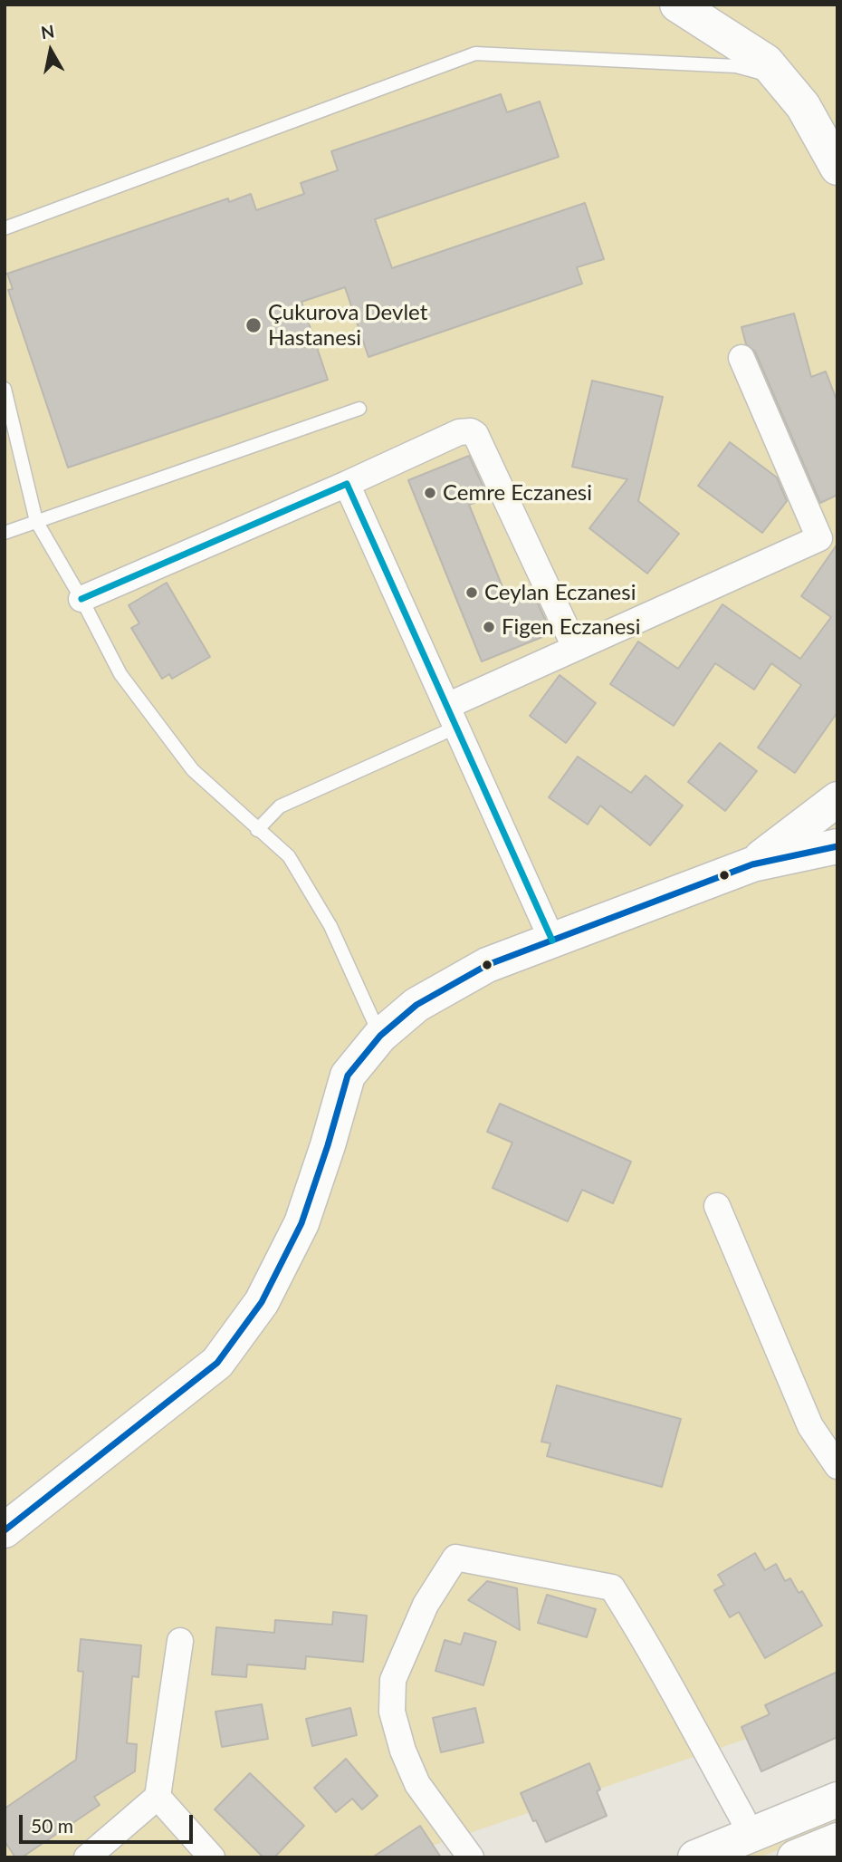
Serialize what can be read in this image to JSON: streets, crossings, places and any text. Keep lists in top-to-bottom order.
{
  "places": [
    "Çukurova Devlet Hastanesi",
    "Cemre Eczanesi",
    "Ceylan Eczanesi",
    "Figen Eczanesi"
  ],
  "scale_bar": "50 m",
  "north": "top"
}
